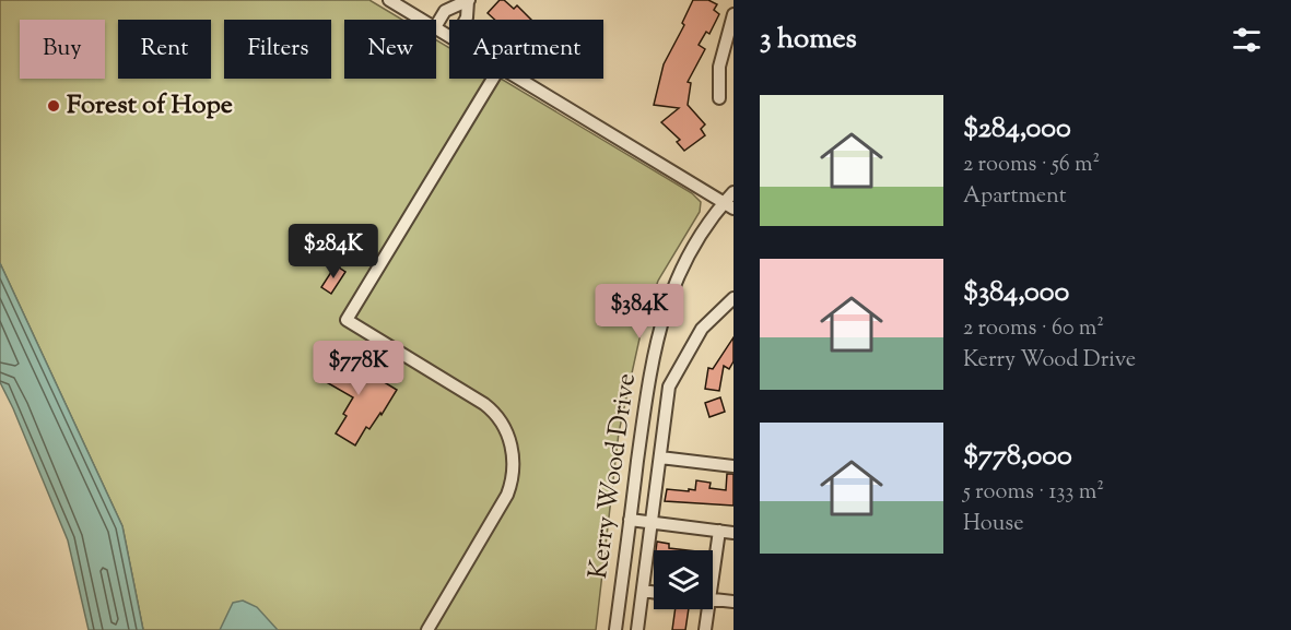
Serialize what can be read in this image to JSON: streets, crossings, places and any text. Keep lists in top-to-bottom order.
{
  "streets": {
    "street": ["Kerry Wood Drive"]
  },
  "places": ["Forest of Hope"],
  "page": {
    "heading": "3 homes",
    "chip": [
      "Buy",
      "Rent",
      "Filters",
      "New",
      "Apartment"
    ],
    "list": [
      {
        "name": "$284,000",
        "note": "2 rooms · 56 m² · Apartment"
      },
      {
        "name": "$384,000",
        "note": "2 rooms · 60 m² · Kerry Wood Drive"
      },
      {
        "name": "$778,000",
        "note": "5 rooms · 133 m² · House"
      }
    ],
    "price": ["$284K", "$384K", "$778K"]
  }
}
